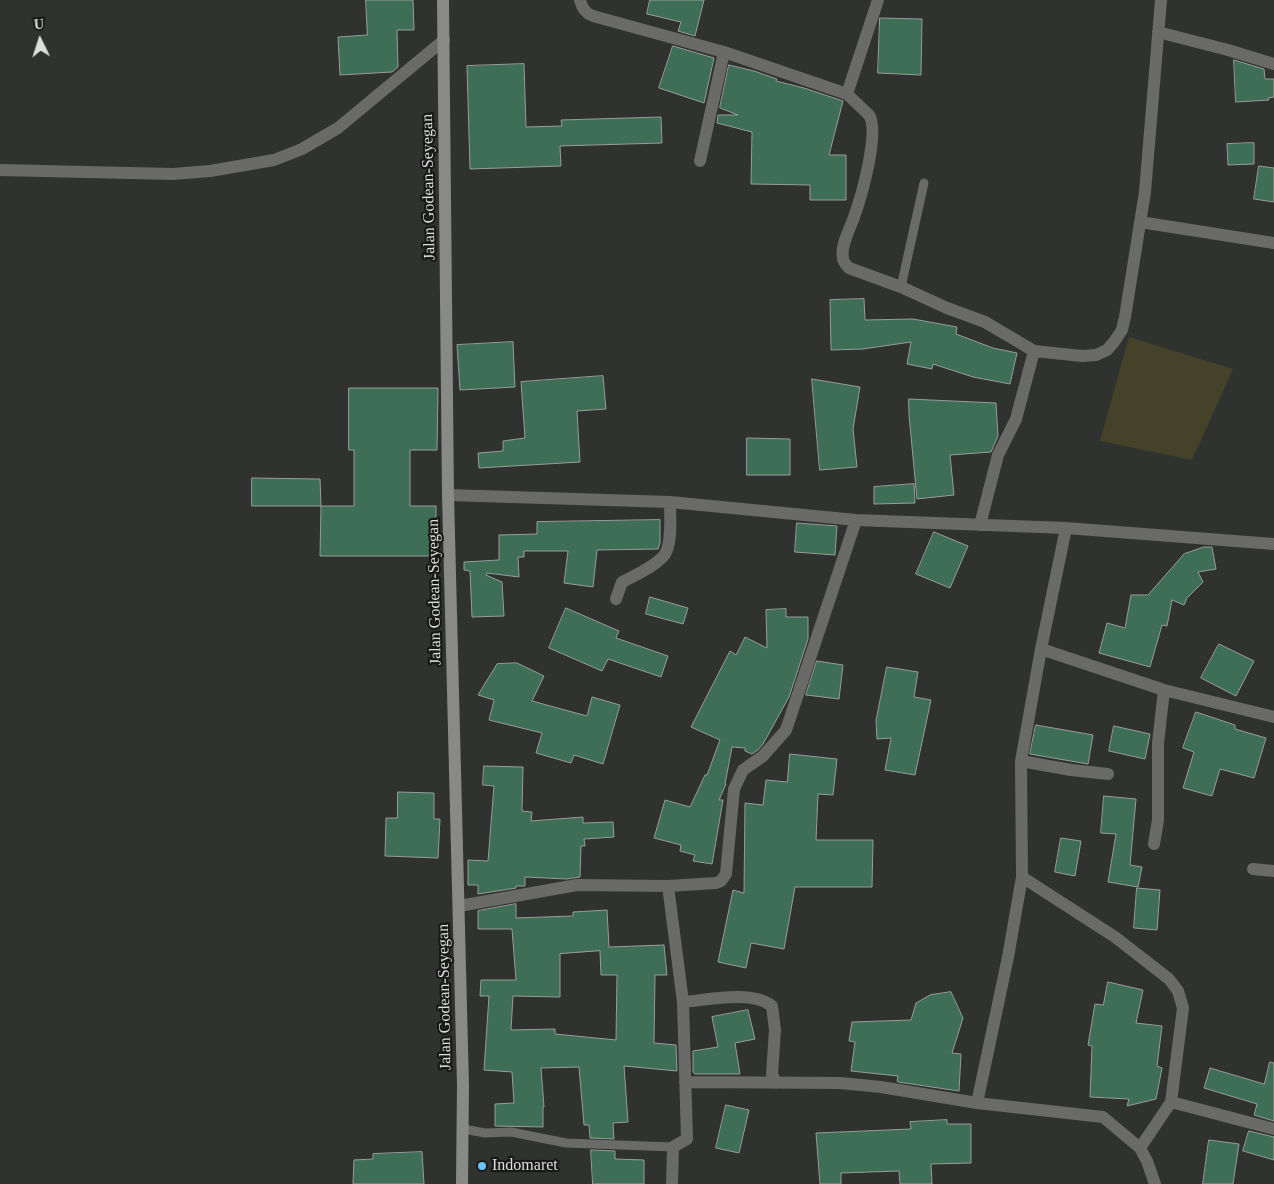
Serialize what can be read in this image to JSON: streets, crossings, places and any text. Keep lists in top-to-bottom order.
{
  "streets": {
    "main road": ["Jalan Godean-Seyegan"]
  },
  "places": ["Indomaret"],
  "north": "top"
}
